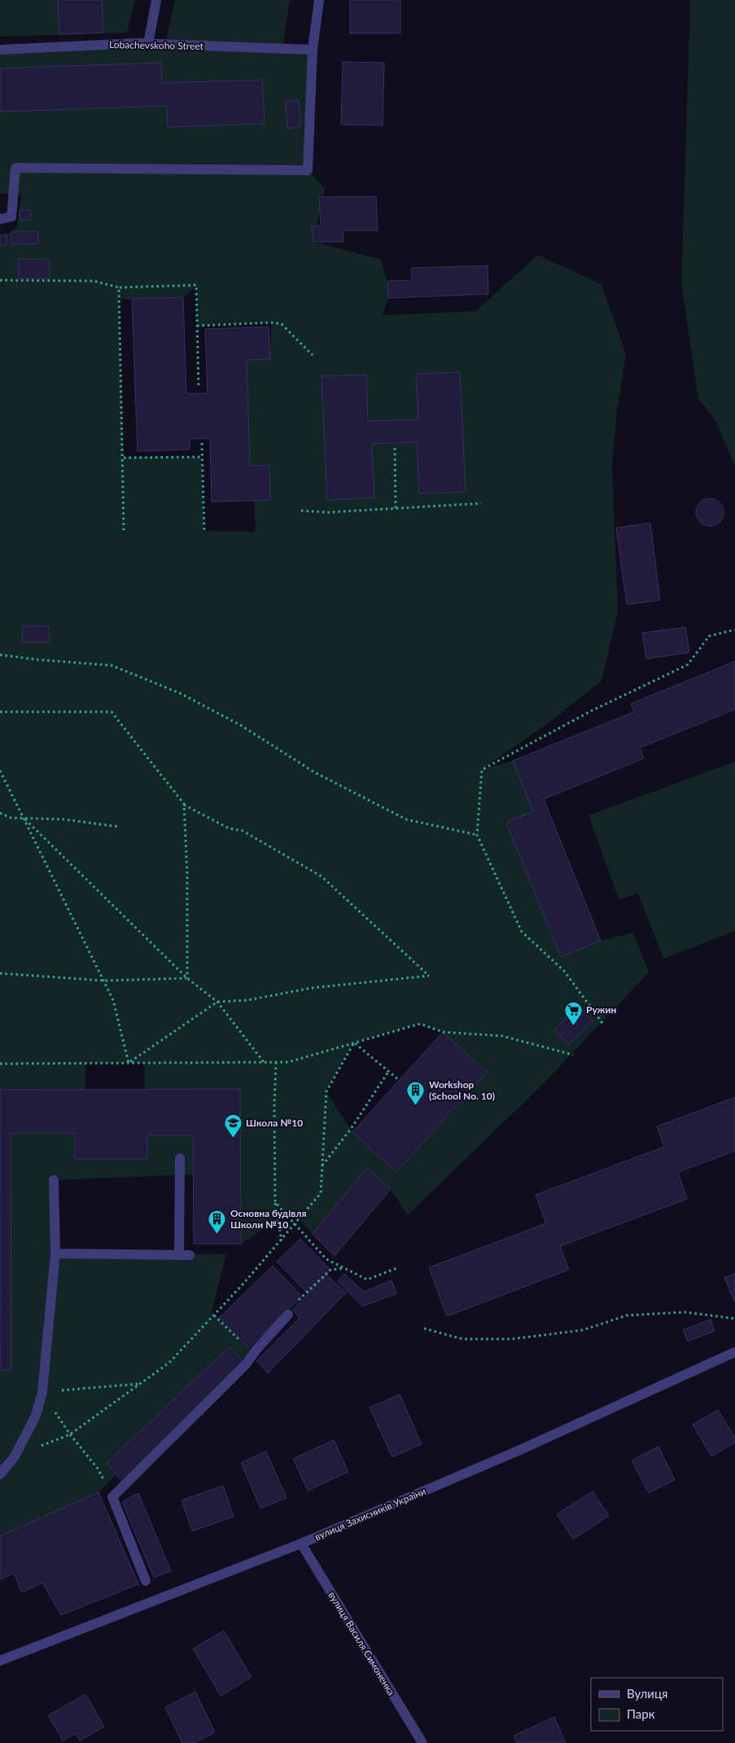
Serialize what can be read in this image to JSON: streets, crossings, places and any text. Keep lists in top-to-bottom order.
{
  "streets": {
    "street": ["Lobachevskoho Street", "вулиця Захисників України", "вулиця Василя Симоненка"]
  },
  "crossings": [
    ["вулиця Захисників України", "вулиця Василя Симоненка"]
  ],
  "places": {
    "supermarket": ["Ружин"],
    "building": ["Workshop (School No. 10)", "Основна будівля Школи №10"],
    "school or university": ["Школа №10"]
  },
  "legend": ["Вулиця", "Парк"]
}
